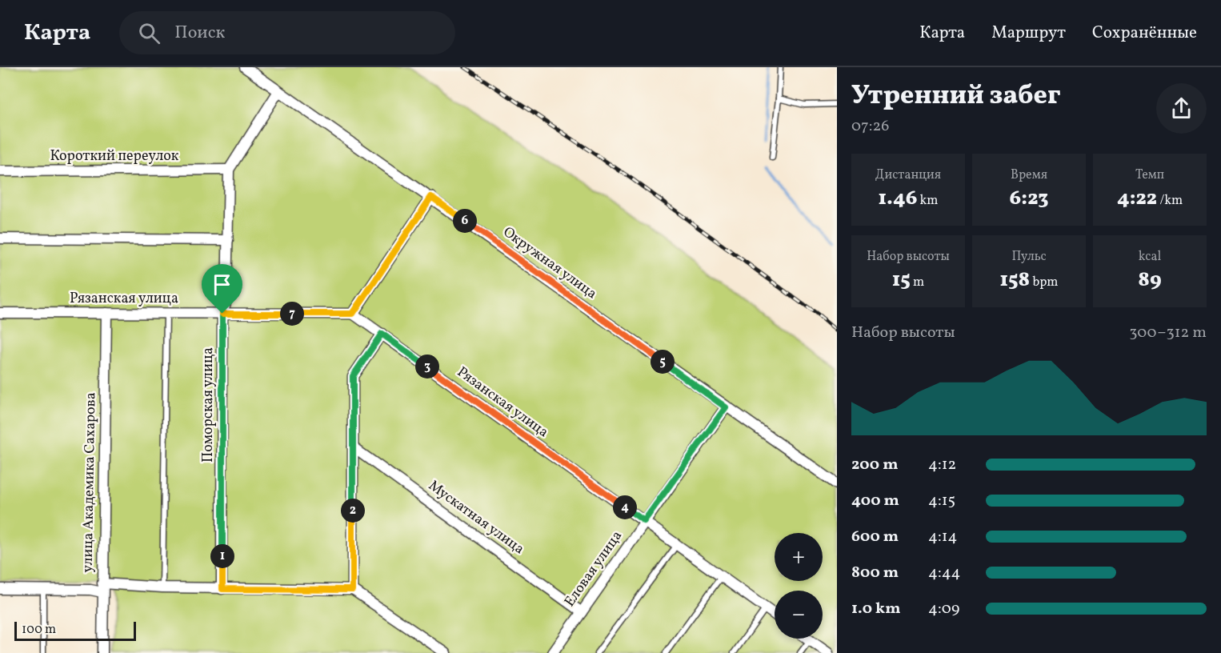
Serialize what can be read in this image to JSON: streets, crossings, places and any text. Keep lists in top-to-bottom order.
{
  "streets": {
    "street": [
      "Короткий переулок",
      "Окружная улица",
      "Рязанская улица",
      "Поморская улица",
      "улица Академика Сахарова",
      "Мускатная улица",
      "Еловая улица"
    ]
  },
  "crossings": [
    ["Короткий переулок", "Поморская улица"],
    ["Окружная улица", "Еловая улица"],
    ["Рязанская улица", "Поморская улица"],
    ["Рязанская улица", "улица Академика Сахарова"],
    ["Рязанская улица", "Еловая улица"],
    ["Мускатная улица", "Еловая улица"]
  ],
  "scale_bar": "100 m",
  "page": {
    "header": "Карта",
    "search": "Поиск",
    "nav": ["Карта", "Маршрут", "Сохранённые"],
    "heading": ["Утренний забег", "07:26"],
    "stats": [
      ["Дистанция", "1.46 km"],
      ["Время", "6:23"],
      ["Темп", "4:22 /km"],
      ["Набор высоты", "15 m"],
      ["Пульс", "158 bpm"],
      ["kcal", "89"]
    ],
    "pins": [
      "6",
      "7",
      "5",
      "3",
      "4",
      "2",
      "1"
    ],
    "chart": ["Набор высоты", "300–312 m"],
    "list": [
      {
        "name": "200 m",
        "note": "4:12"
      },
      {
        "name": "400 m",
        "note": "4:15"
      },
      {
        "name": "600 m",
        "note": "4:14"
      },
      {
        "name": "800 m",
        "note": "4:44"
      },
      {
        "name": "1.0 km",
        "note": "4:09"
      }
    ],
    "map_buttons": ["+", "−"],
    "scale": "100 m"
  }
}
